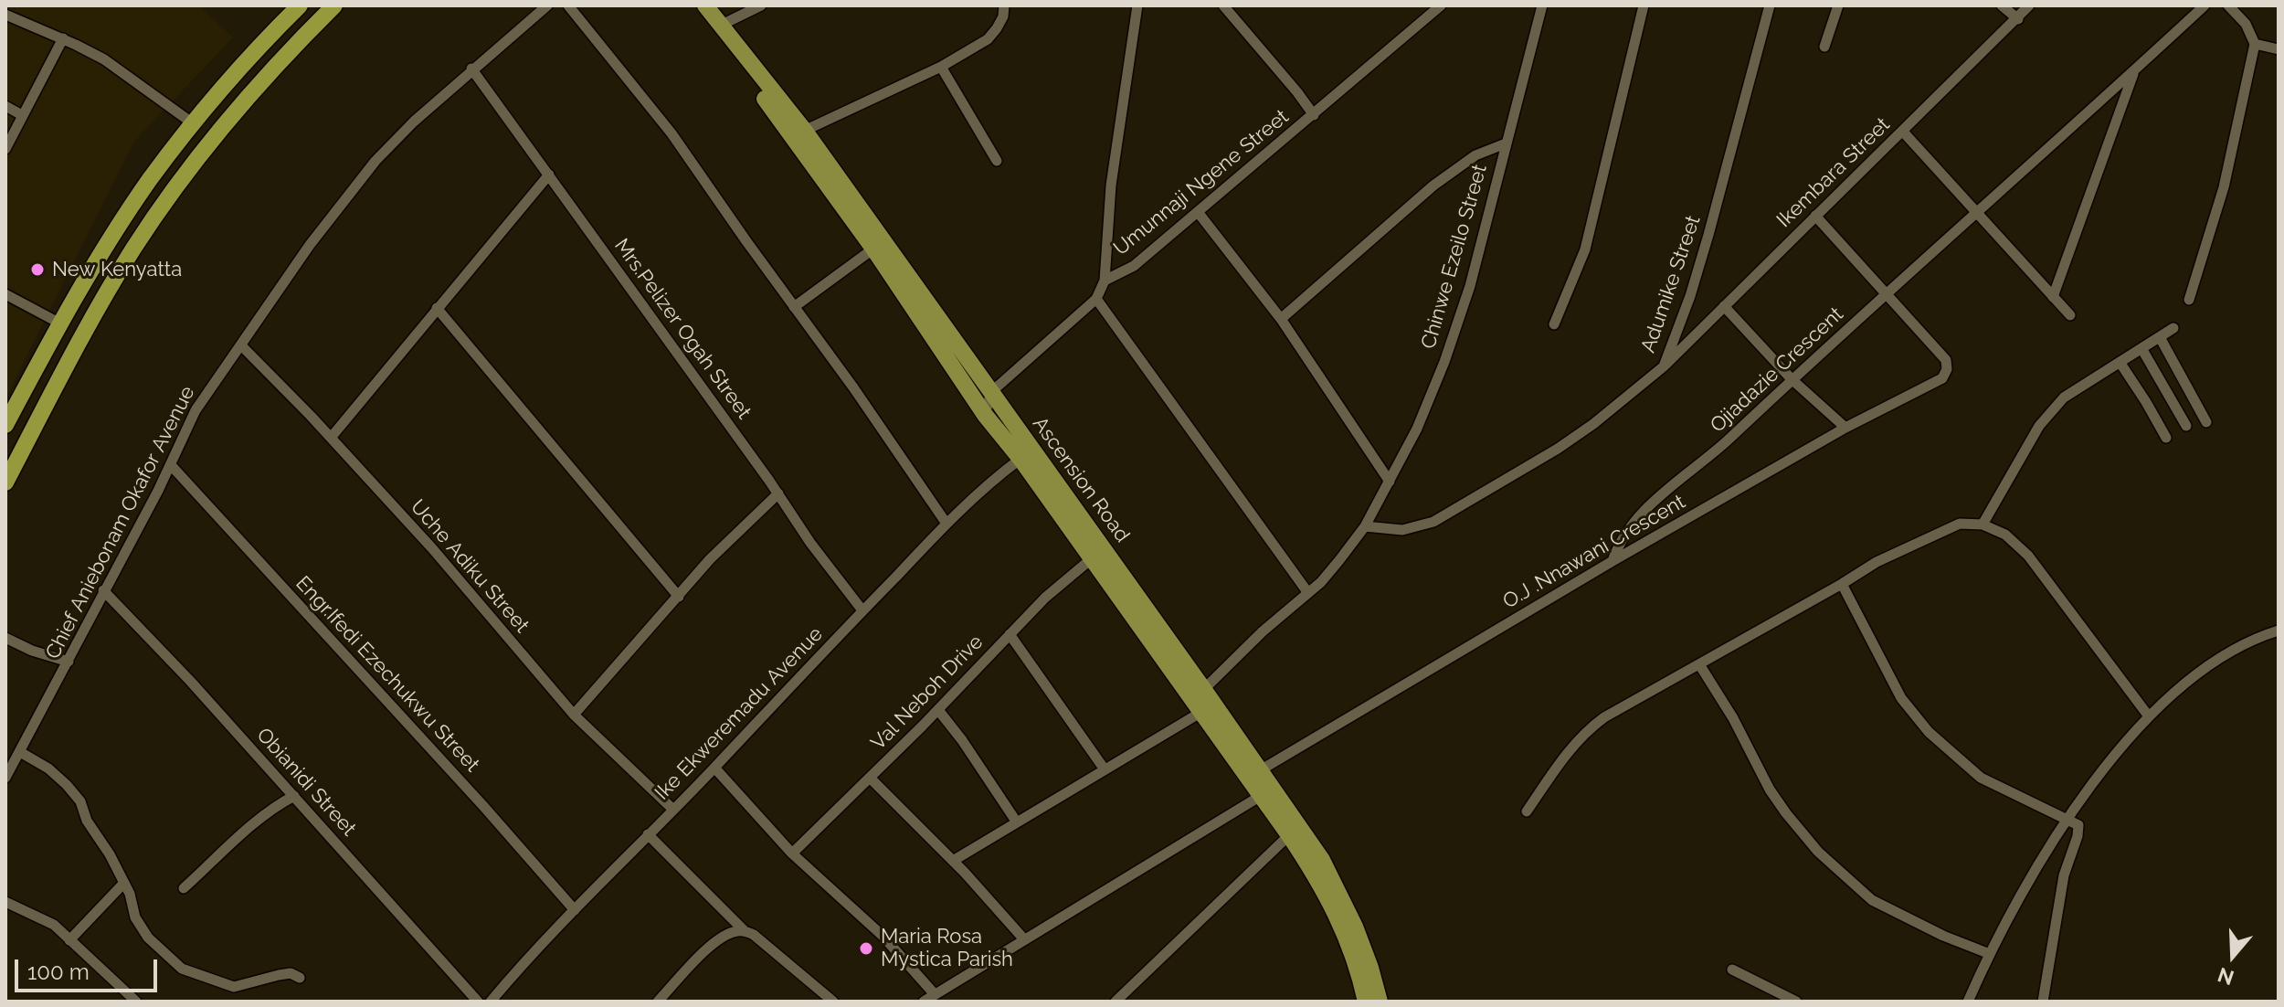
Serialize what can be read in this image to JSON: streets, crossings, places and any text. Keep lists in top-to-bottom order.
{
  "streets": {
    "main road": ["Ascension Road"],
    "street": [
      "Ikembara Street",
      "Umunnaji Ngene Street",
      "Chinwe Ezeilo Street",
      "Adumike Street",
      "Mrs.Pelizer Ogah Street",
      "Ojiadazie Crescent",
      "Chief Aniebonam Okafor Avenue",
      "O.J .Nnawani Crescent",
      "Uche Adiku Street",
      "Engr.Ifedi Ezechukwu Street",
      "Val Neboh Drive",
      "Ike Ekweremadu Avenue",
      "Obianidi Street"
    ]
  },
  "crossings": [
    ["Ikembara Street", "Adumike Street"],
    ["Umunnaji Ngene Street", "Ascension Road"],
    ["Chinwe Ezeilo Street", "Adumike Street"],
    ["Chinwe Ezeilo Street", "Ascension Road"],
    ["Mrs.Pelizer Ogah Street", "Chief Aniebonam Okafor Avenue"],
    ["Mrs.Pelizer Ogah Street", "Ike Ekweremadu Avenue"],
    ["Ojiadazie Crescent", "O.J .Nnawani Crescent"],
    ["Ascension Road", "O.J .Nnawani Crescent"],
    ["Ascension Road", "Val Neboh Drive"],
    ["Ascension Road", "Ike Ekweremadu Avenue"],
    ["Chief Aniebonam Okafor Avenue", "Uche Adiku Street"],
    ["Chief Aniebonam Okafor Avenue", "Engr.Ifedi Ezechukwu Street"],
    ["Chief Aniebonam Okafor Avenue", "Obianidi Street"],
    ["Uche Adiku Street", "Ike Ekweremadu Avenue"],
    ["Engr.Ifedi Ezechukwu Street", "Ike Ekweremadu Avenue"]
  ],
  "places": ["New Kenyatta", "Maria Rosa Mystica Parish"],
  "scale_bar": "100 m",
  "north": "bottom"
}
